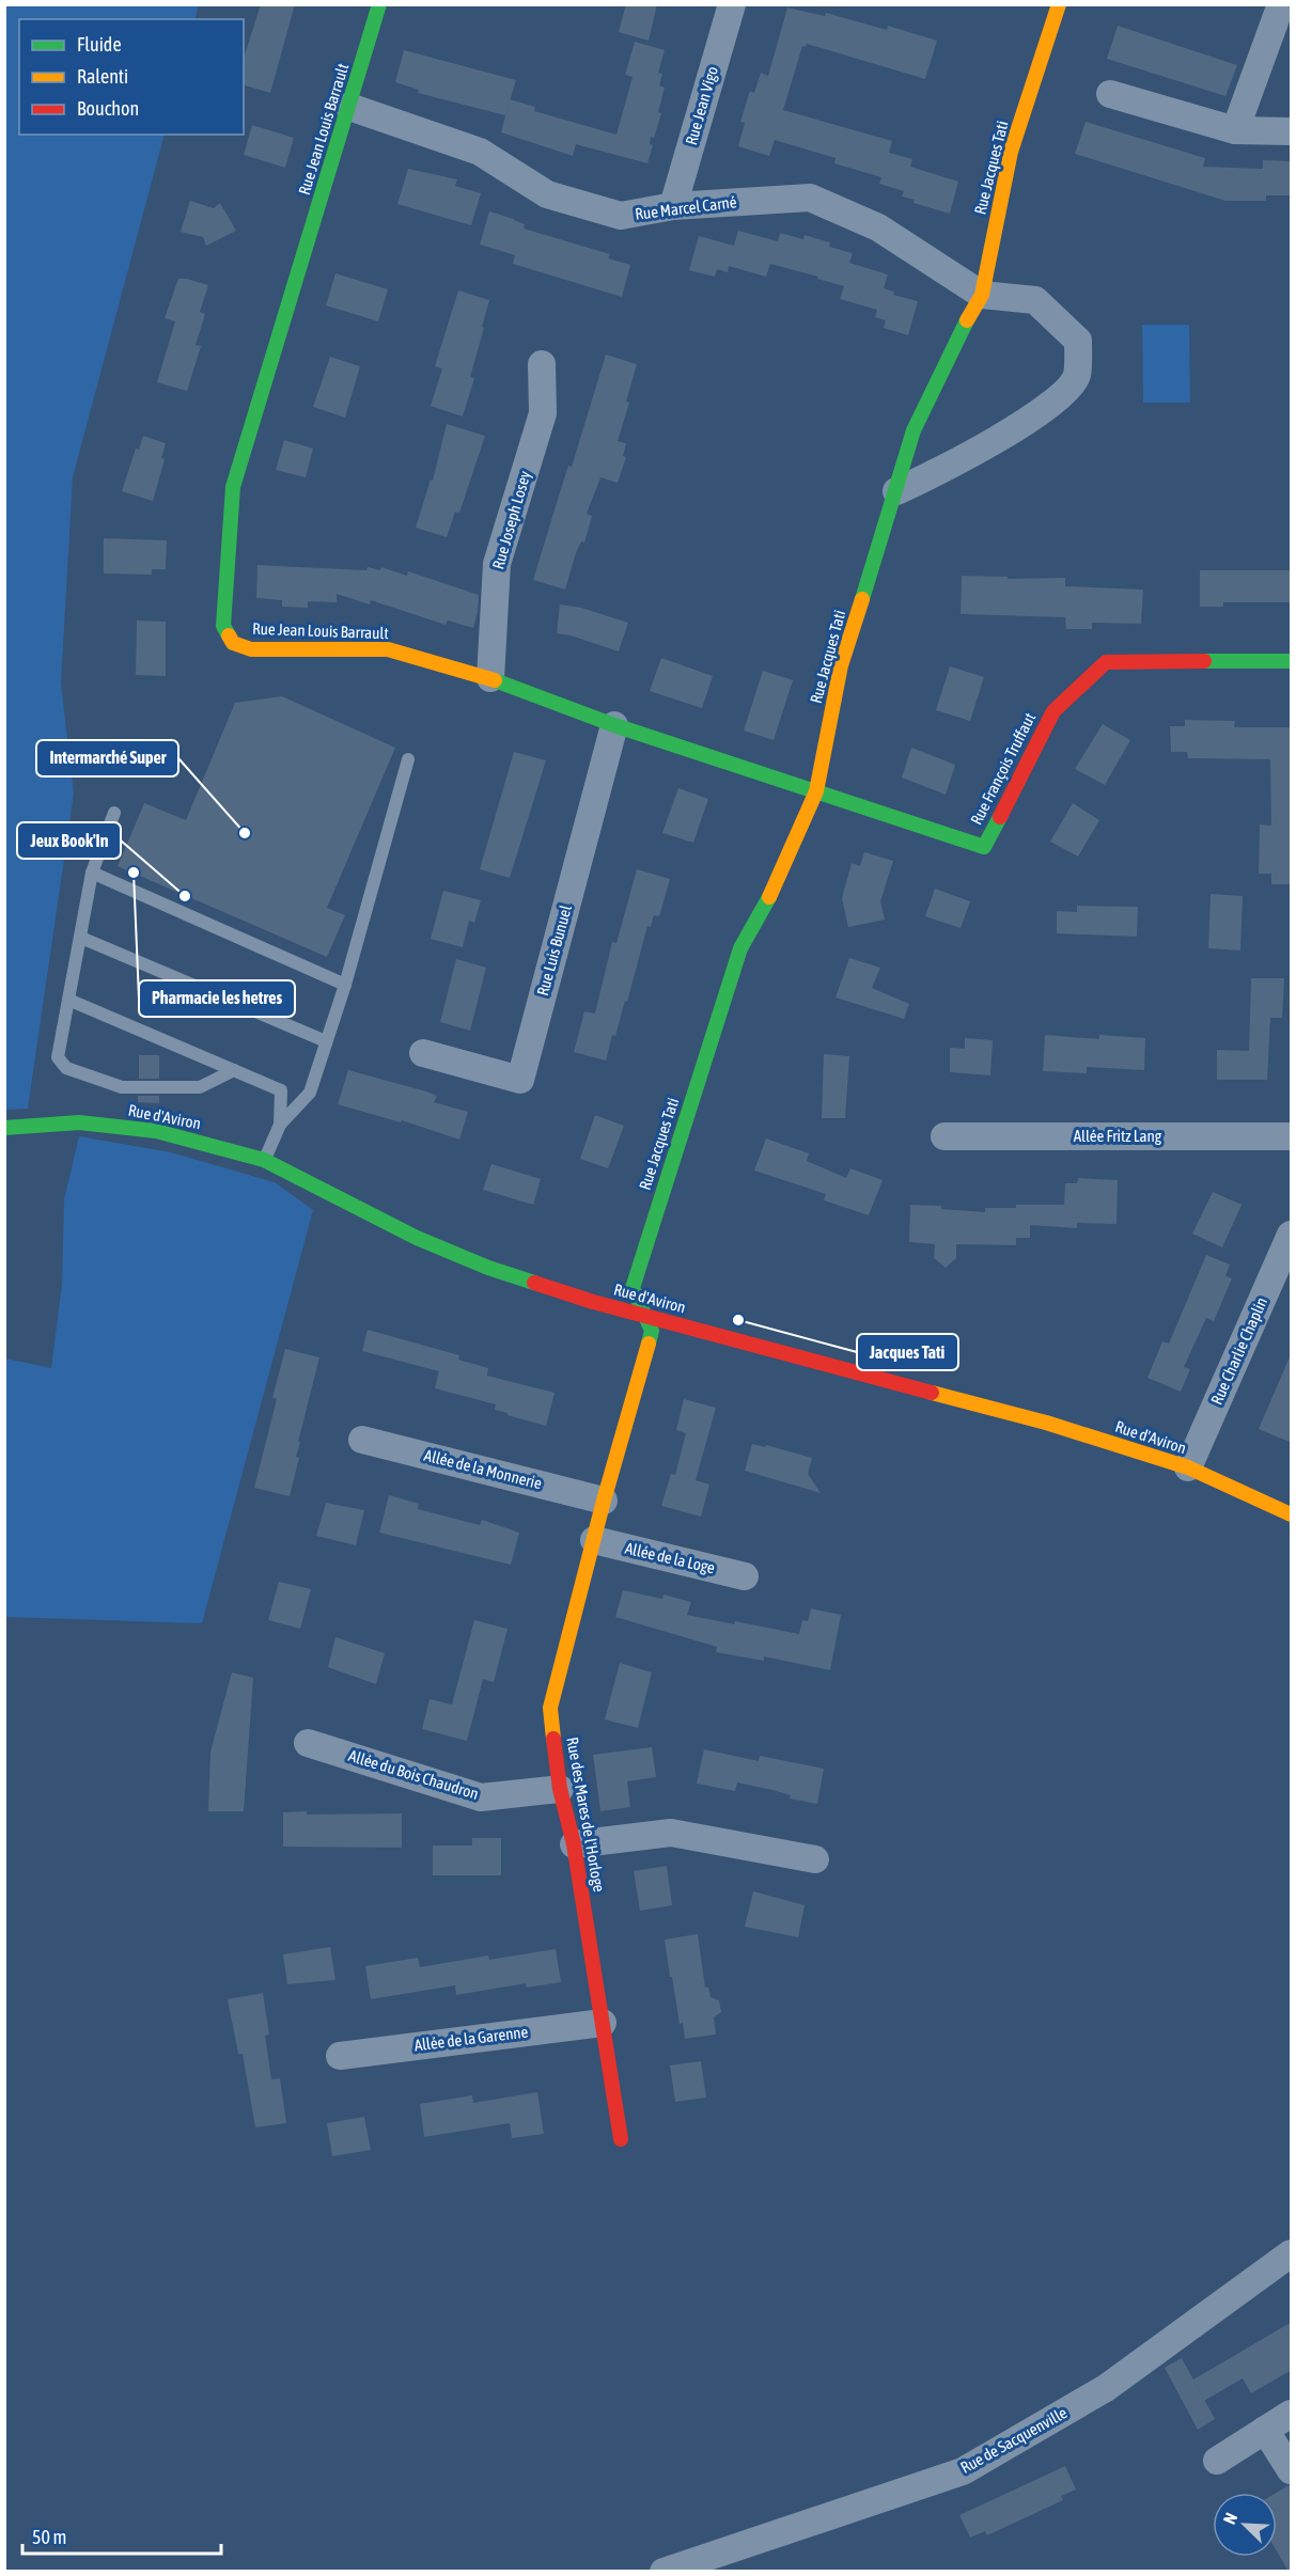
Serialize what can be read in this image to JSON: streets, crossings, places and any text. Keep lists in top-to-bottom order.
{
  "streets": {
    "street": [
      "Rue Jean Vigo",
      "Rue Jean Louis Barrault",
      "Rue Jacques Tati",
      "Rue Marcel Carné",
      "Rue Joseph Losey",
      "Rue François Truffaut",
      "Rue Luis Bunuel",
      "Rue d'Aviron",
      "Allée Fritz Lang",
      "Rue Charlie Chaplin",
      "Allée de la Monnerie",
      "Allée de la Loge",
      "Allée du Bois Chaudron",
      "Rue des Mares de l'Horloge",
      "Allée de la Garenne",
      "Rue de Sacquenville"
    ]
  },
  "crossings": [
    ["Rue Jean Vigo", "Rue Marcel Carné"],
    ["Rue Jean Louis Barrault", "Rue Jacques Tati"],
    ["Rue Jean Louis Barrault", "Rue Marcel Carné"],
    ["Rue Jean Louis Barrault", "Rue Joseph Losey"],
    ["Rue Jean Louis Barrault", "Rue François Truffaut"],
    ["Rue Jean Louis Barrault", "Rue Luis Bunuel"],
    ["Rue Jacques Tati", "Rue Marcel Carné"],
    ["Rue Jacques Tati", "Rue François Truffaut"],
    ["Rue Jacques Tati", "Rue d'Aviron"],
    ["Rue Jacques Tati", "Rue des Mares de l'Horloge"],
    ["Rue d'Aviron", "Rue Charlie Chaplin"],
    ["Rue d'Aviron", "Rue des Mares de l'Horloge"],
    ["Allée de la Monnerie", "Rue des Mares de l'Horloge"],
    ["Allée de la Loge", "Rue des Mares de l'Horloge"],
    ["Allée du Bois Chaudron", "Rue des Mares de l'Horloge"],
    ["Rue des Mares de l'Horloge", "Allée de la Garenne"]
  ],
  "places": [
    "Intermarché Super",
    "Pharmacie les hetres",
    "Jeux Book'In",
    "Jacques Tati"
  ],
  "legend": ["Fluide", "Ralenti", "Bouchon"],
  "scale_bar": "50 m",
  "north": "top left"
}
